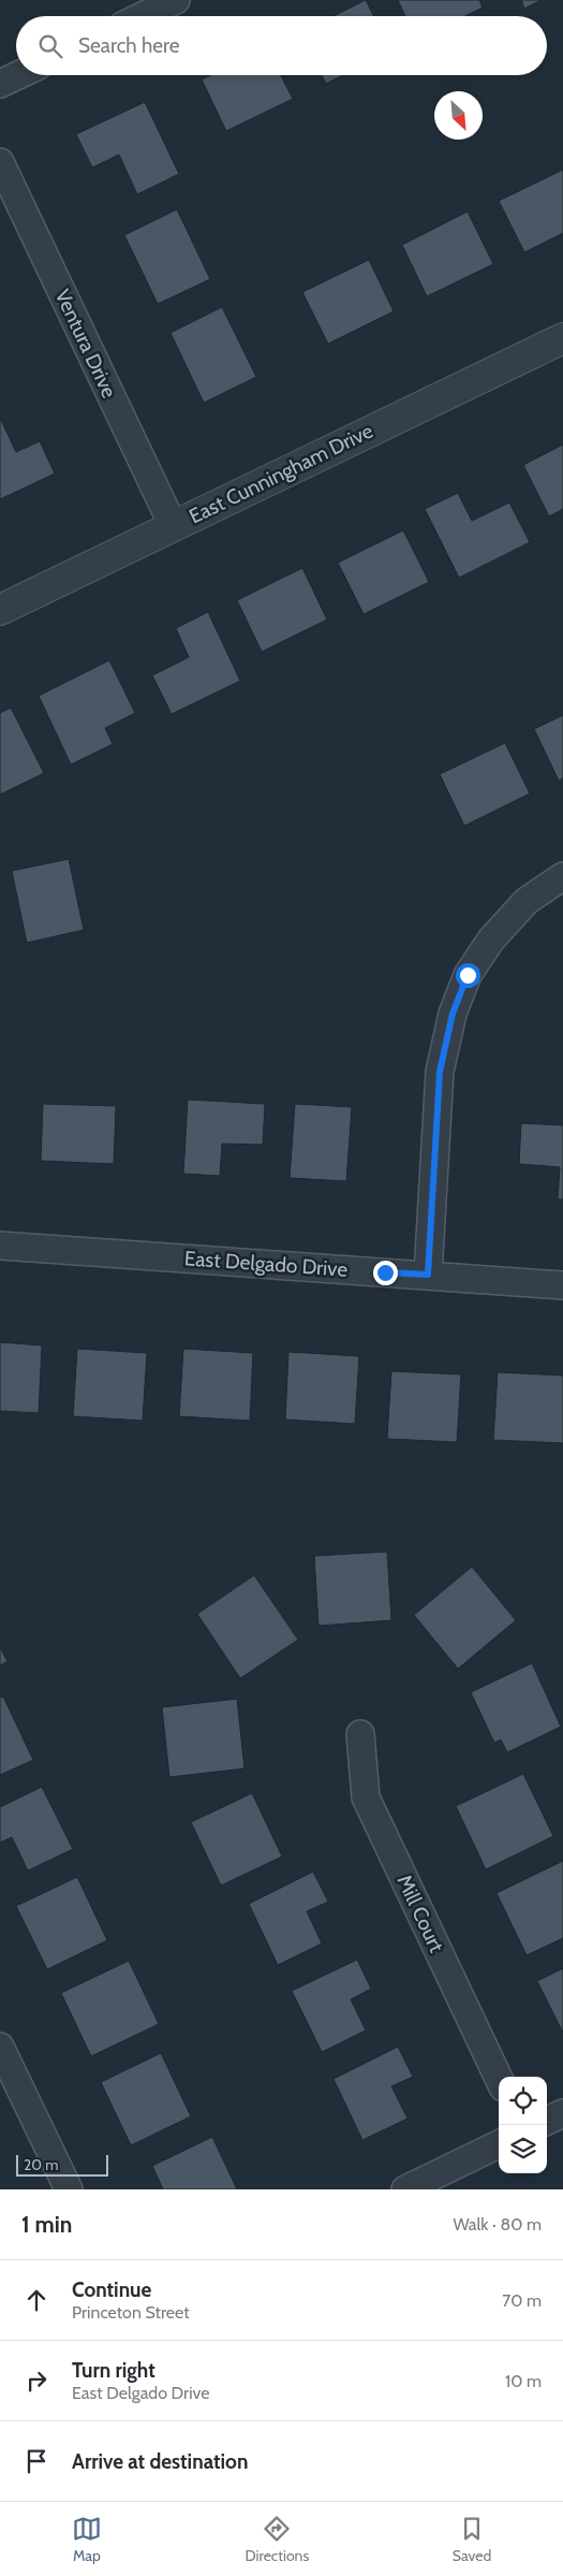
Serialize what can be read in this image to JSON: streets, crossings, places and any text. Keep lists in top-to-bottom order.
{
  "streets": {
    "street": [
      "Ventura Drive",
      "East Cunningham Drive",
      "East Delgado Drive",
      "Mill Court"
    ]
  },
  "crossings": [
    ["Ventura Drive", "East Cunningham Drive"]
  ],
  "scale_bar": "20 m",
  "north": "bottom right",
  "page": {
    "search": "Search here",
    "scale": "20 m",
    "heading": ["1 min", "Walk · 80 m"],
    "list": [
      ["Continue", "Princeton Street", "70 m"],
      ["Turn right", "East Delgado Drive", "10 m"],
      "Arrive at destination"
    ],
    "nav": ["Map", "Directions", "Saved"]
  }
}
